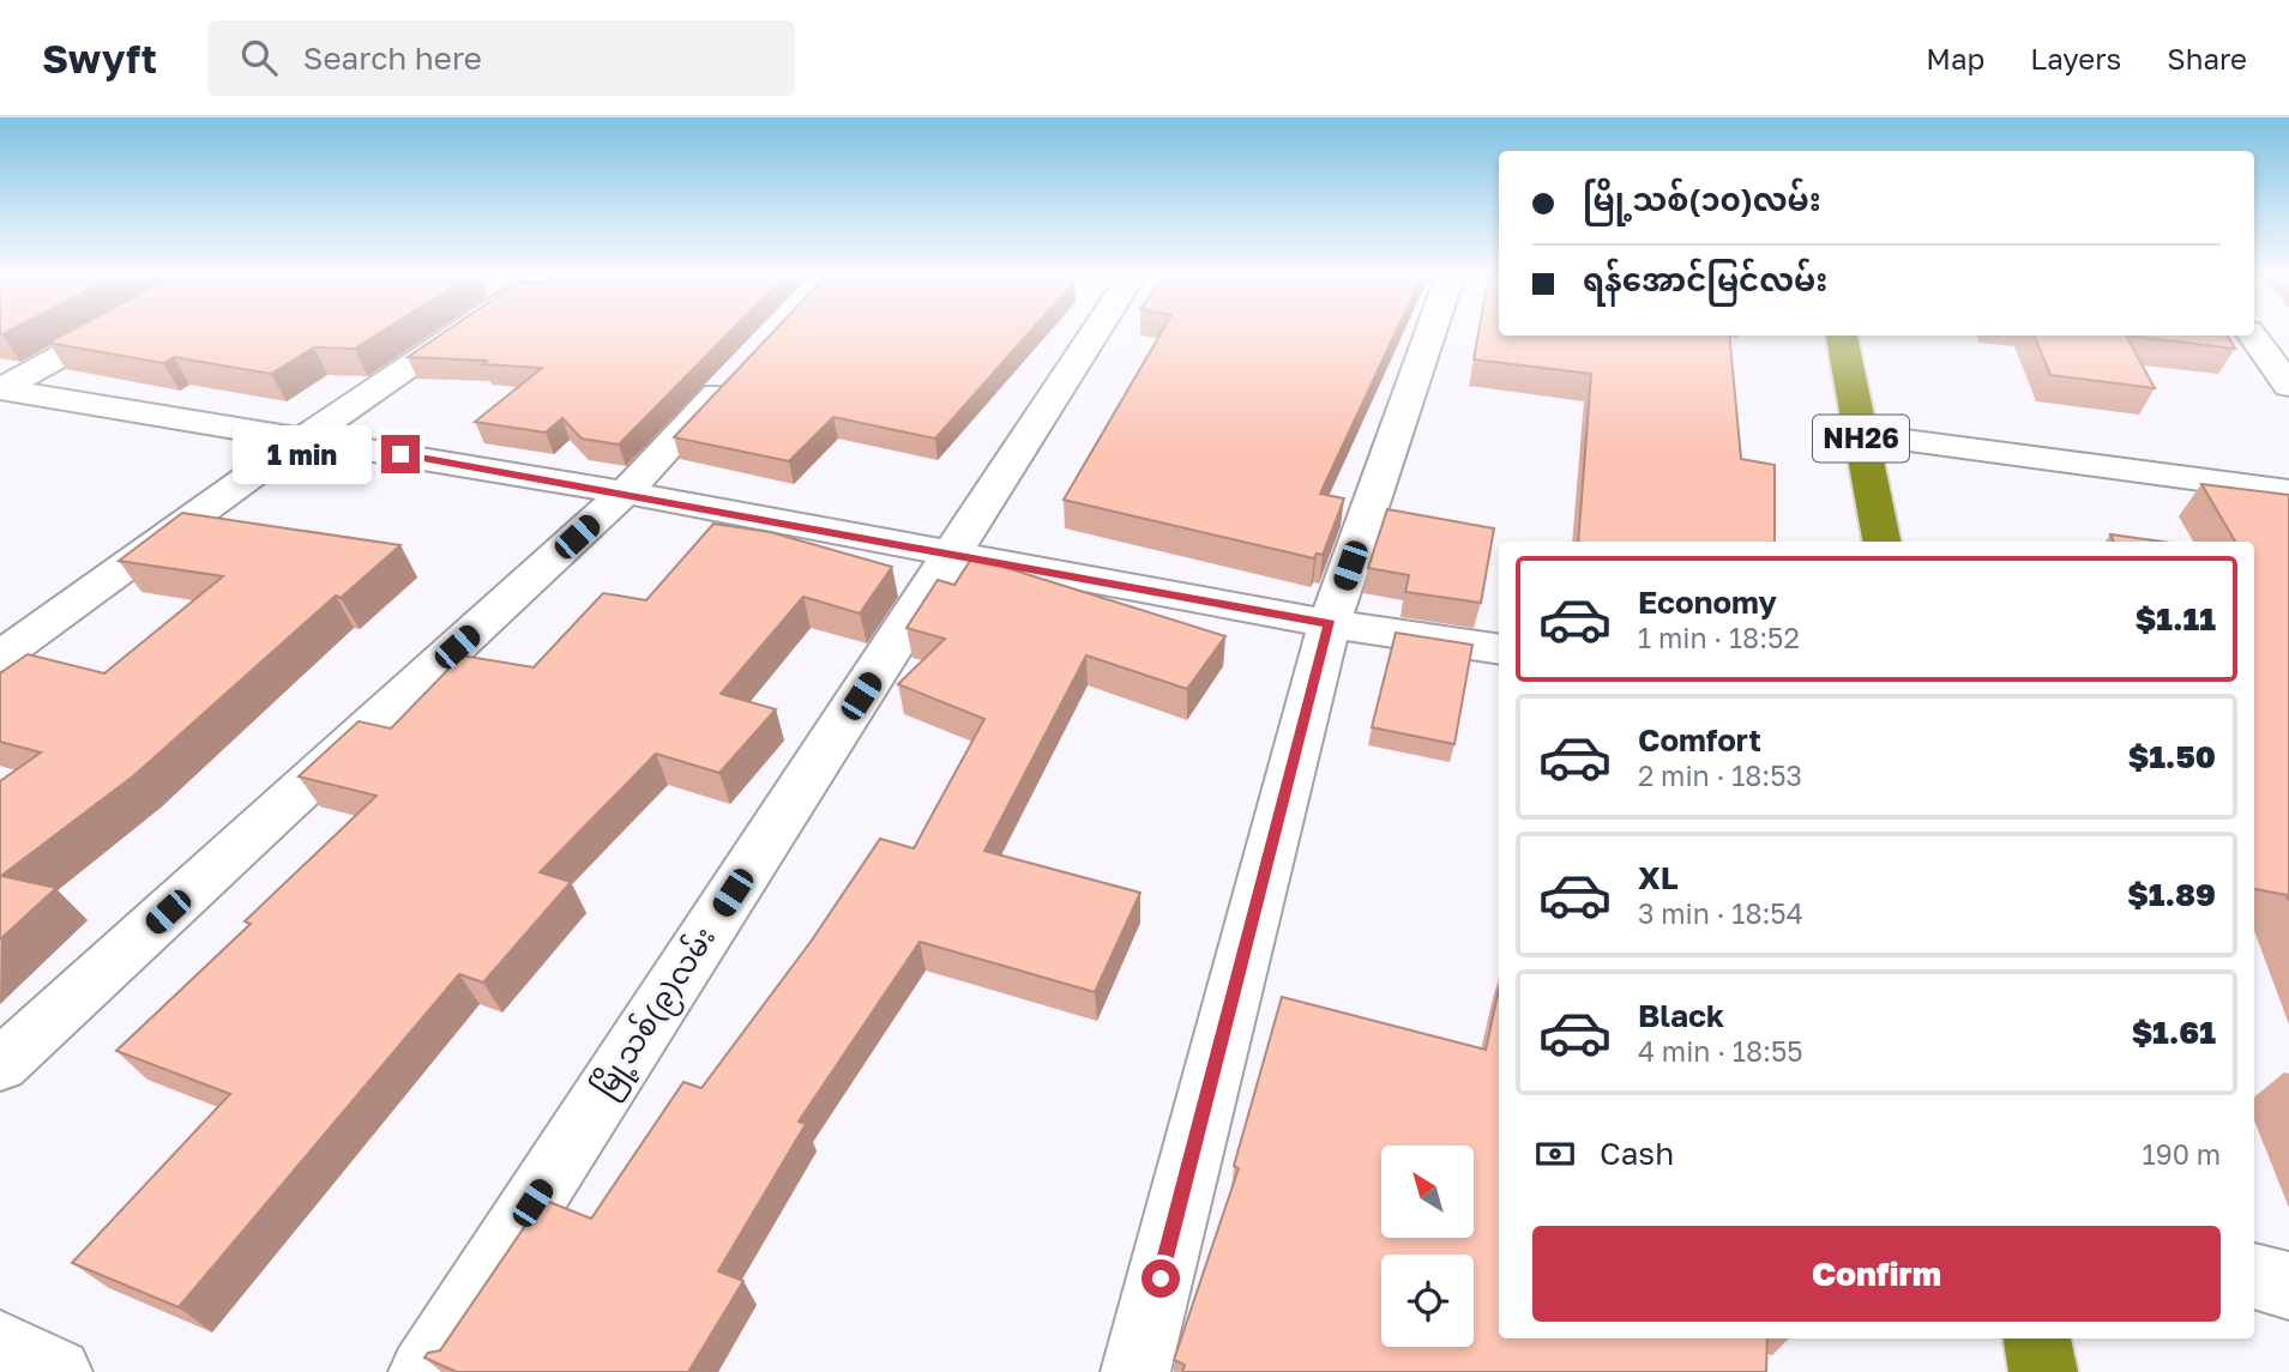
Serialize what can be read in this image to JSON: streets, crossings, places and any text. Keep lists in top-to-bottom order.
{
  "streets": {
    "highway": ["NH26"],
    "street": ["မြို့သစ်(၉)လမ်း"]
  },
  "north": "top left",
  "page": {
    "header": "Swyft",
    "search": "Search here",
    "nav": ["Map", "Layers", "Share"],
    "banner": ["မြို့သစ်(၁၀)လမ်း", "ရန်အောင်မြင်လမ်း"],
    "bubble": "1 min",
    "list": [
      {
        "name": "Economy",
        "note": "1 min · 18:52",
        "value": "$1.11"
      },
      {
        "name": "Comfort",
        "note": "2 min · 18:53",
        "value": "$1.50"
      },
      {
        "name": "XL",
        "note": "3 min · 18:54",
        "value": "$1.89"
      },
      {
        "name": "Black",
        "note": "4 min · 18:55",
        "value": "$1.61"
      }
    ],
    "pay": ["Cash", "190 m"],
    "buttons": "Confirm"
  }
}
